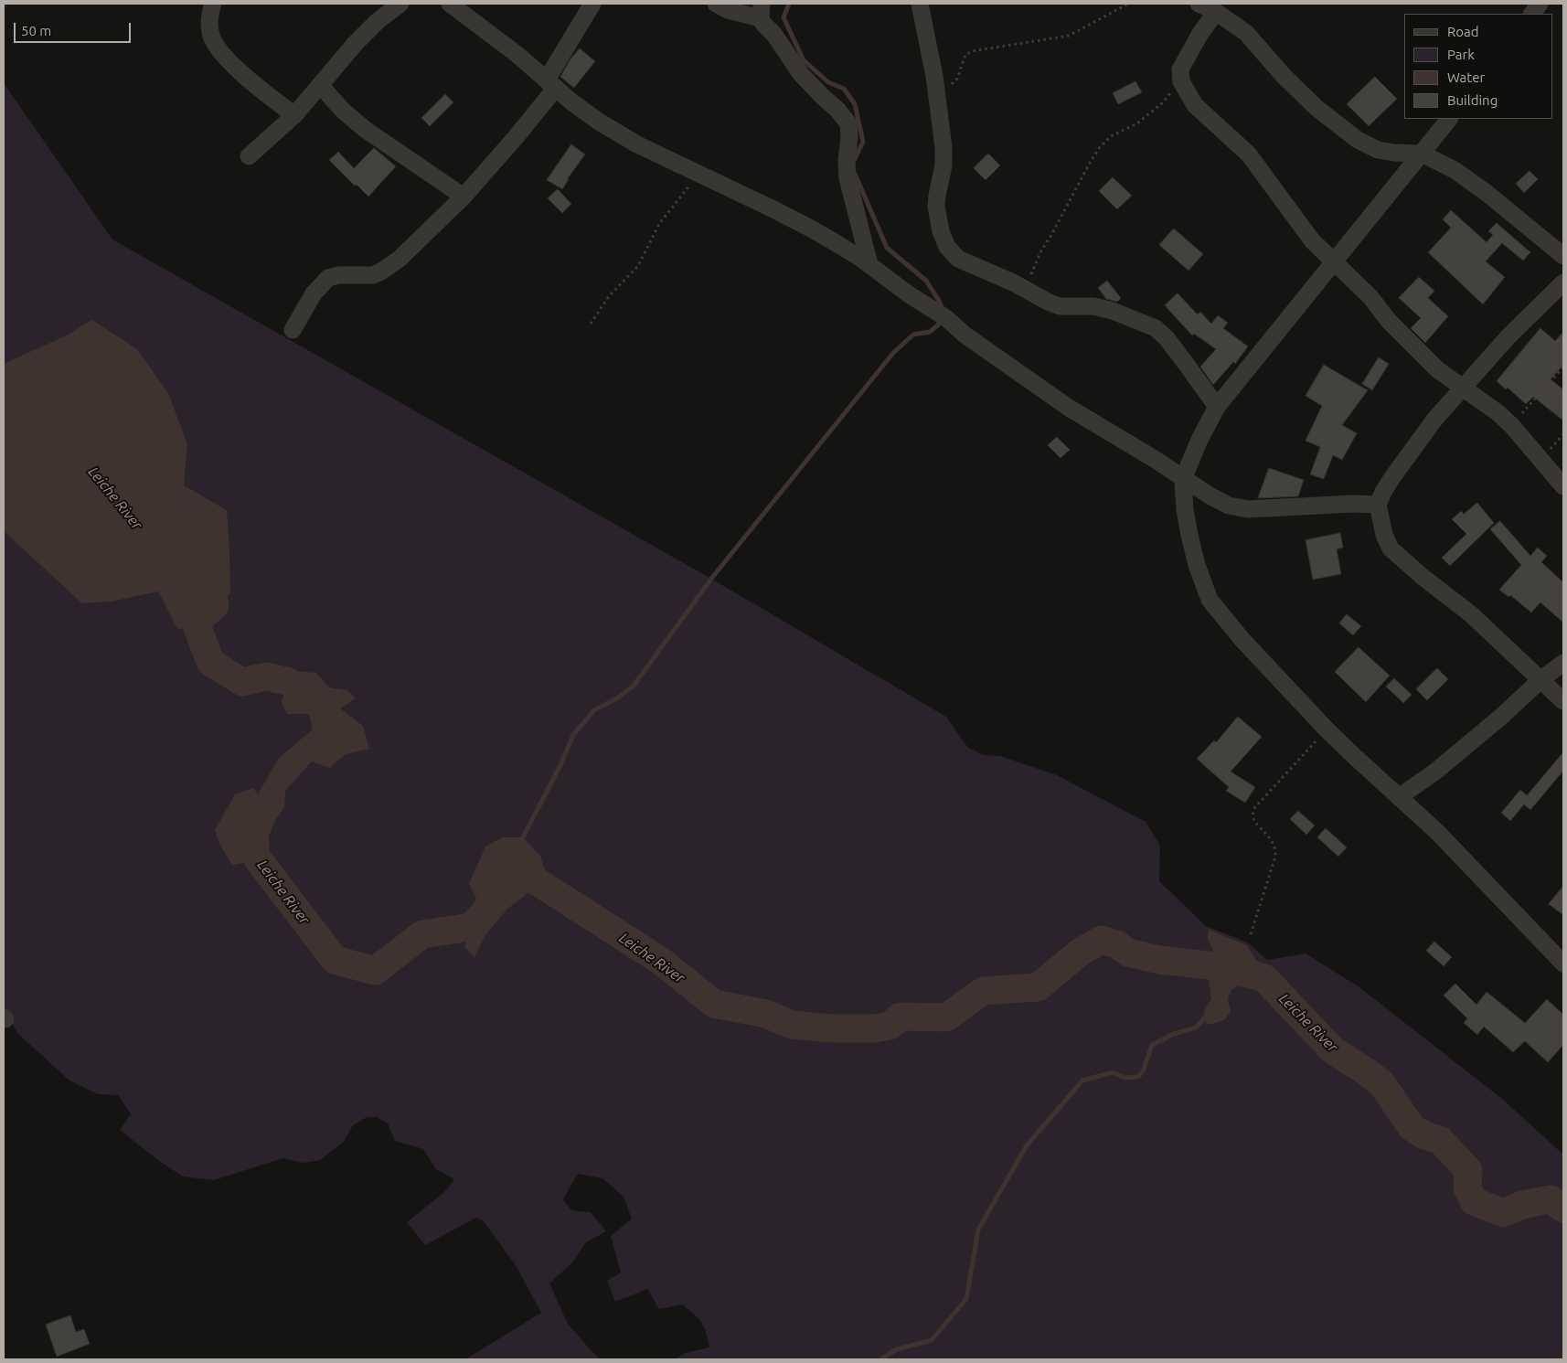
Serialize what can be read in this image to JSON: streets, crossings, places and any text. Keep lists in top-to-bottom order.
{
  "water": ["Leiche River"],
  "legend": [
    "Road",
    "Park",
    "Water",
    "Building"
  ],
  "scale_bar": "50 m"
}
